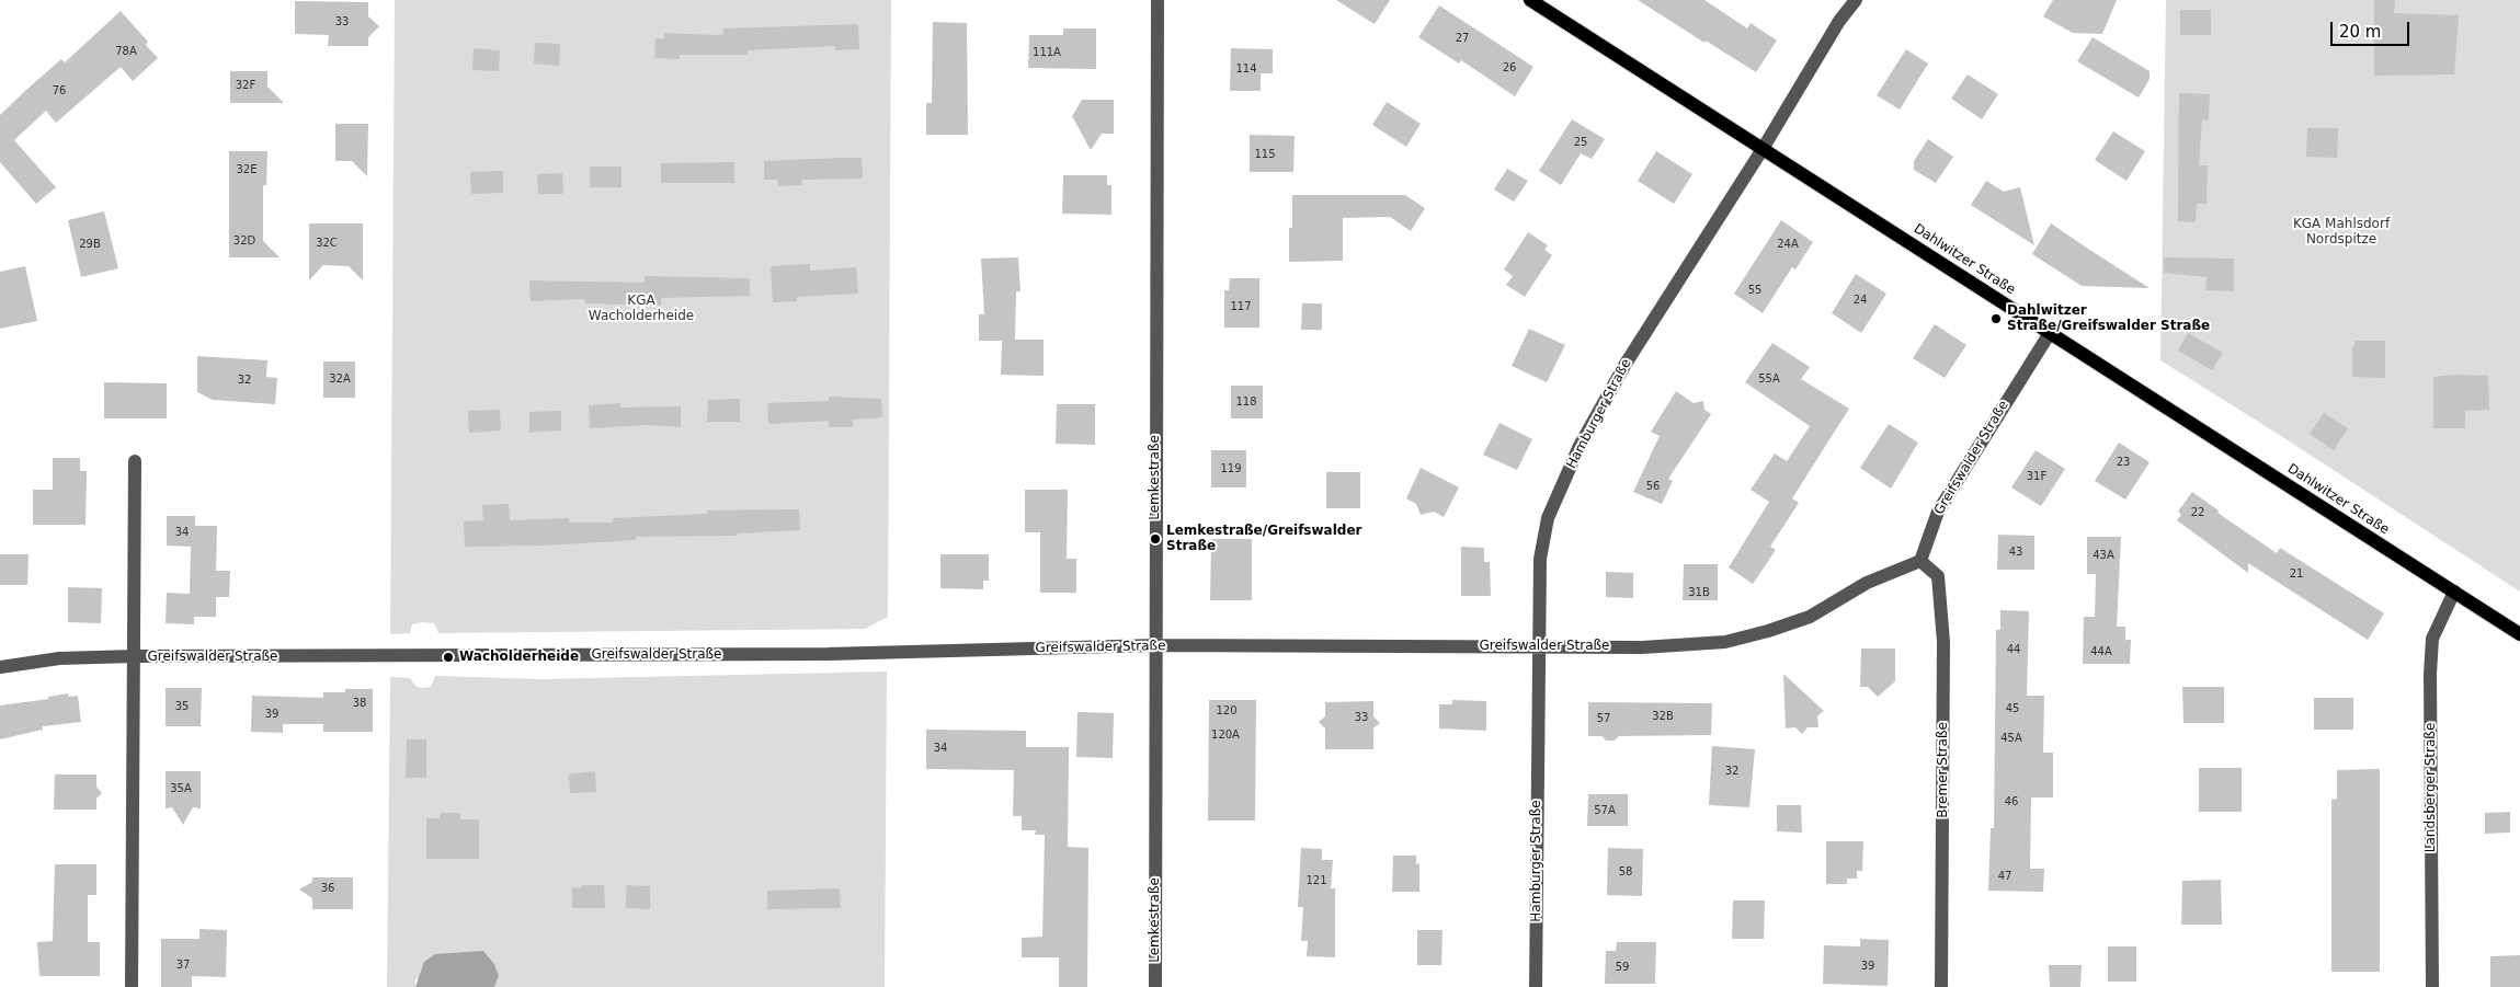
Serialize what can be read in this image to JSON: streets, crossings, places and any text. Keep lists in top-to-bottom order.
{
  "streets": {
    "main road": ["Dahlwitzer Straße"],
    "street": [
      "Hamburger Straße",
      "Greifswalder Straße",
      "Lemkestraße",
      "Bremer Straße",
      "Landsberger Straße"
    ]
  },
  "crossings": [
    ["Dahlwitzer Straße", "Hamburger Straße"],
    ["Dahlwitzer Straße", "Greifswalder Straße"],
    ["Dahlwitzer Straße", "Landsberger Straße"],
    ["Hamburger Straße", "Greifswalder Straße"],
    ["Greifswalder Straße", "Lemkestraße"],
    ["Greifswalder Straße", "Bremer Straße"]
  ],
  "parks": ["KGA Mahlsdorf Nordspitze", "KGA Wacholderheide"],
  "places": ["Dahlwitzer Straße/Greifswalder Straße", "Lemkestraße/Greifswalder Straße", "Wacholderheide"],
  "house_numbers": [
    "33",
    "27",
    "78A",
    "111A",
    "26",
    "114",
    "32F",
    "76",
    "25",
    "115",
    "32E",
    "32D",
    "32C",
    "29B",
    "24A",
    "55",
    "24",
    "117",
    "32A",
    "55A",
    "32",
    "118",
    "23",
    "119",
    "31F",
    "56",
    "22",
    "34",
    "43",
    "43A",
    "21",
    "31B",
    "44",
    "44A",
    "38",
    "35",
    "45",
    "120",
    "39",
    "32B",
    "33",
    "57",
    "120A",
    "45A",
    "34",
    "32",
    "35A",
    "46",
    "57A",
    "58",
    "47",
    "121",
    "36",
    "37",
    "39",
    "59"
  ],
  "scale_bar": "20 m"
}
